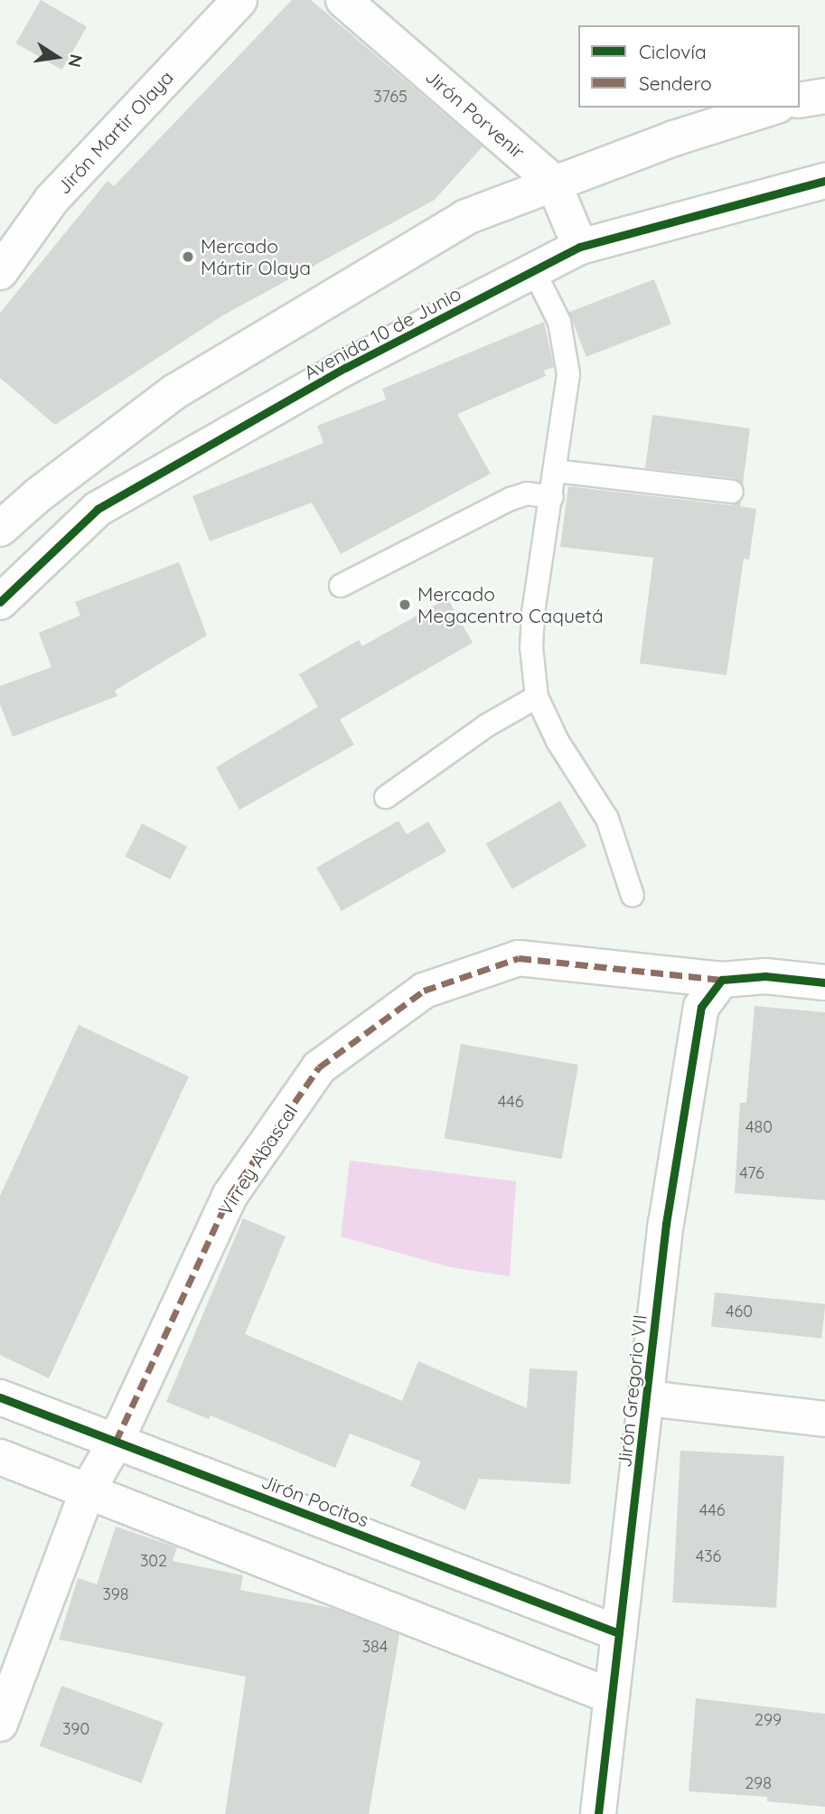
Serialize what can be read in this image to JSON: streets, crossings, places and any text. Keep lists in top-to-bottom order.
{
  "streets": {
    "street": [
      "Jirón Porvenir",
      "Jirón Martir Olaya",
      "Avenida 10 de Junio",
      "Virrey Abascal",
      "Jirón Gregorio VII",
      "Jirón Pocitos"
    ]
  },
  "crossings": [
    ["Jirón Porvenir", "Avenida 10 de Junio"],
    ["Virrey Abascal", "Jirón Gregorio VII"],
    ["Virrey Abascal", "Jirón Pocitos"],
    ["Jirón Gregorio VII", "Jirón Pocitos"]
  ],
  "places": ["Mercado Mártir Olaya", "Mercado Megacentro Caquetá"],
  "house_numbers": [
    "3765",
    "446",
    "480",
    "476",
    "460",
    "446",
    "436",
    "302",
    "398",
    "384",
    "299",
    "390",
    "298"
  ],
  "legend": ["Ciclovía", "Sendero"],
  "north": "right"
}
